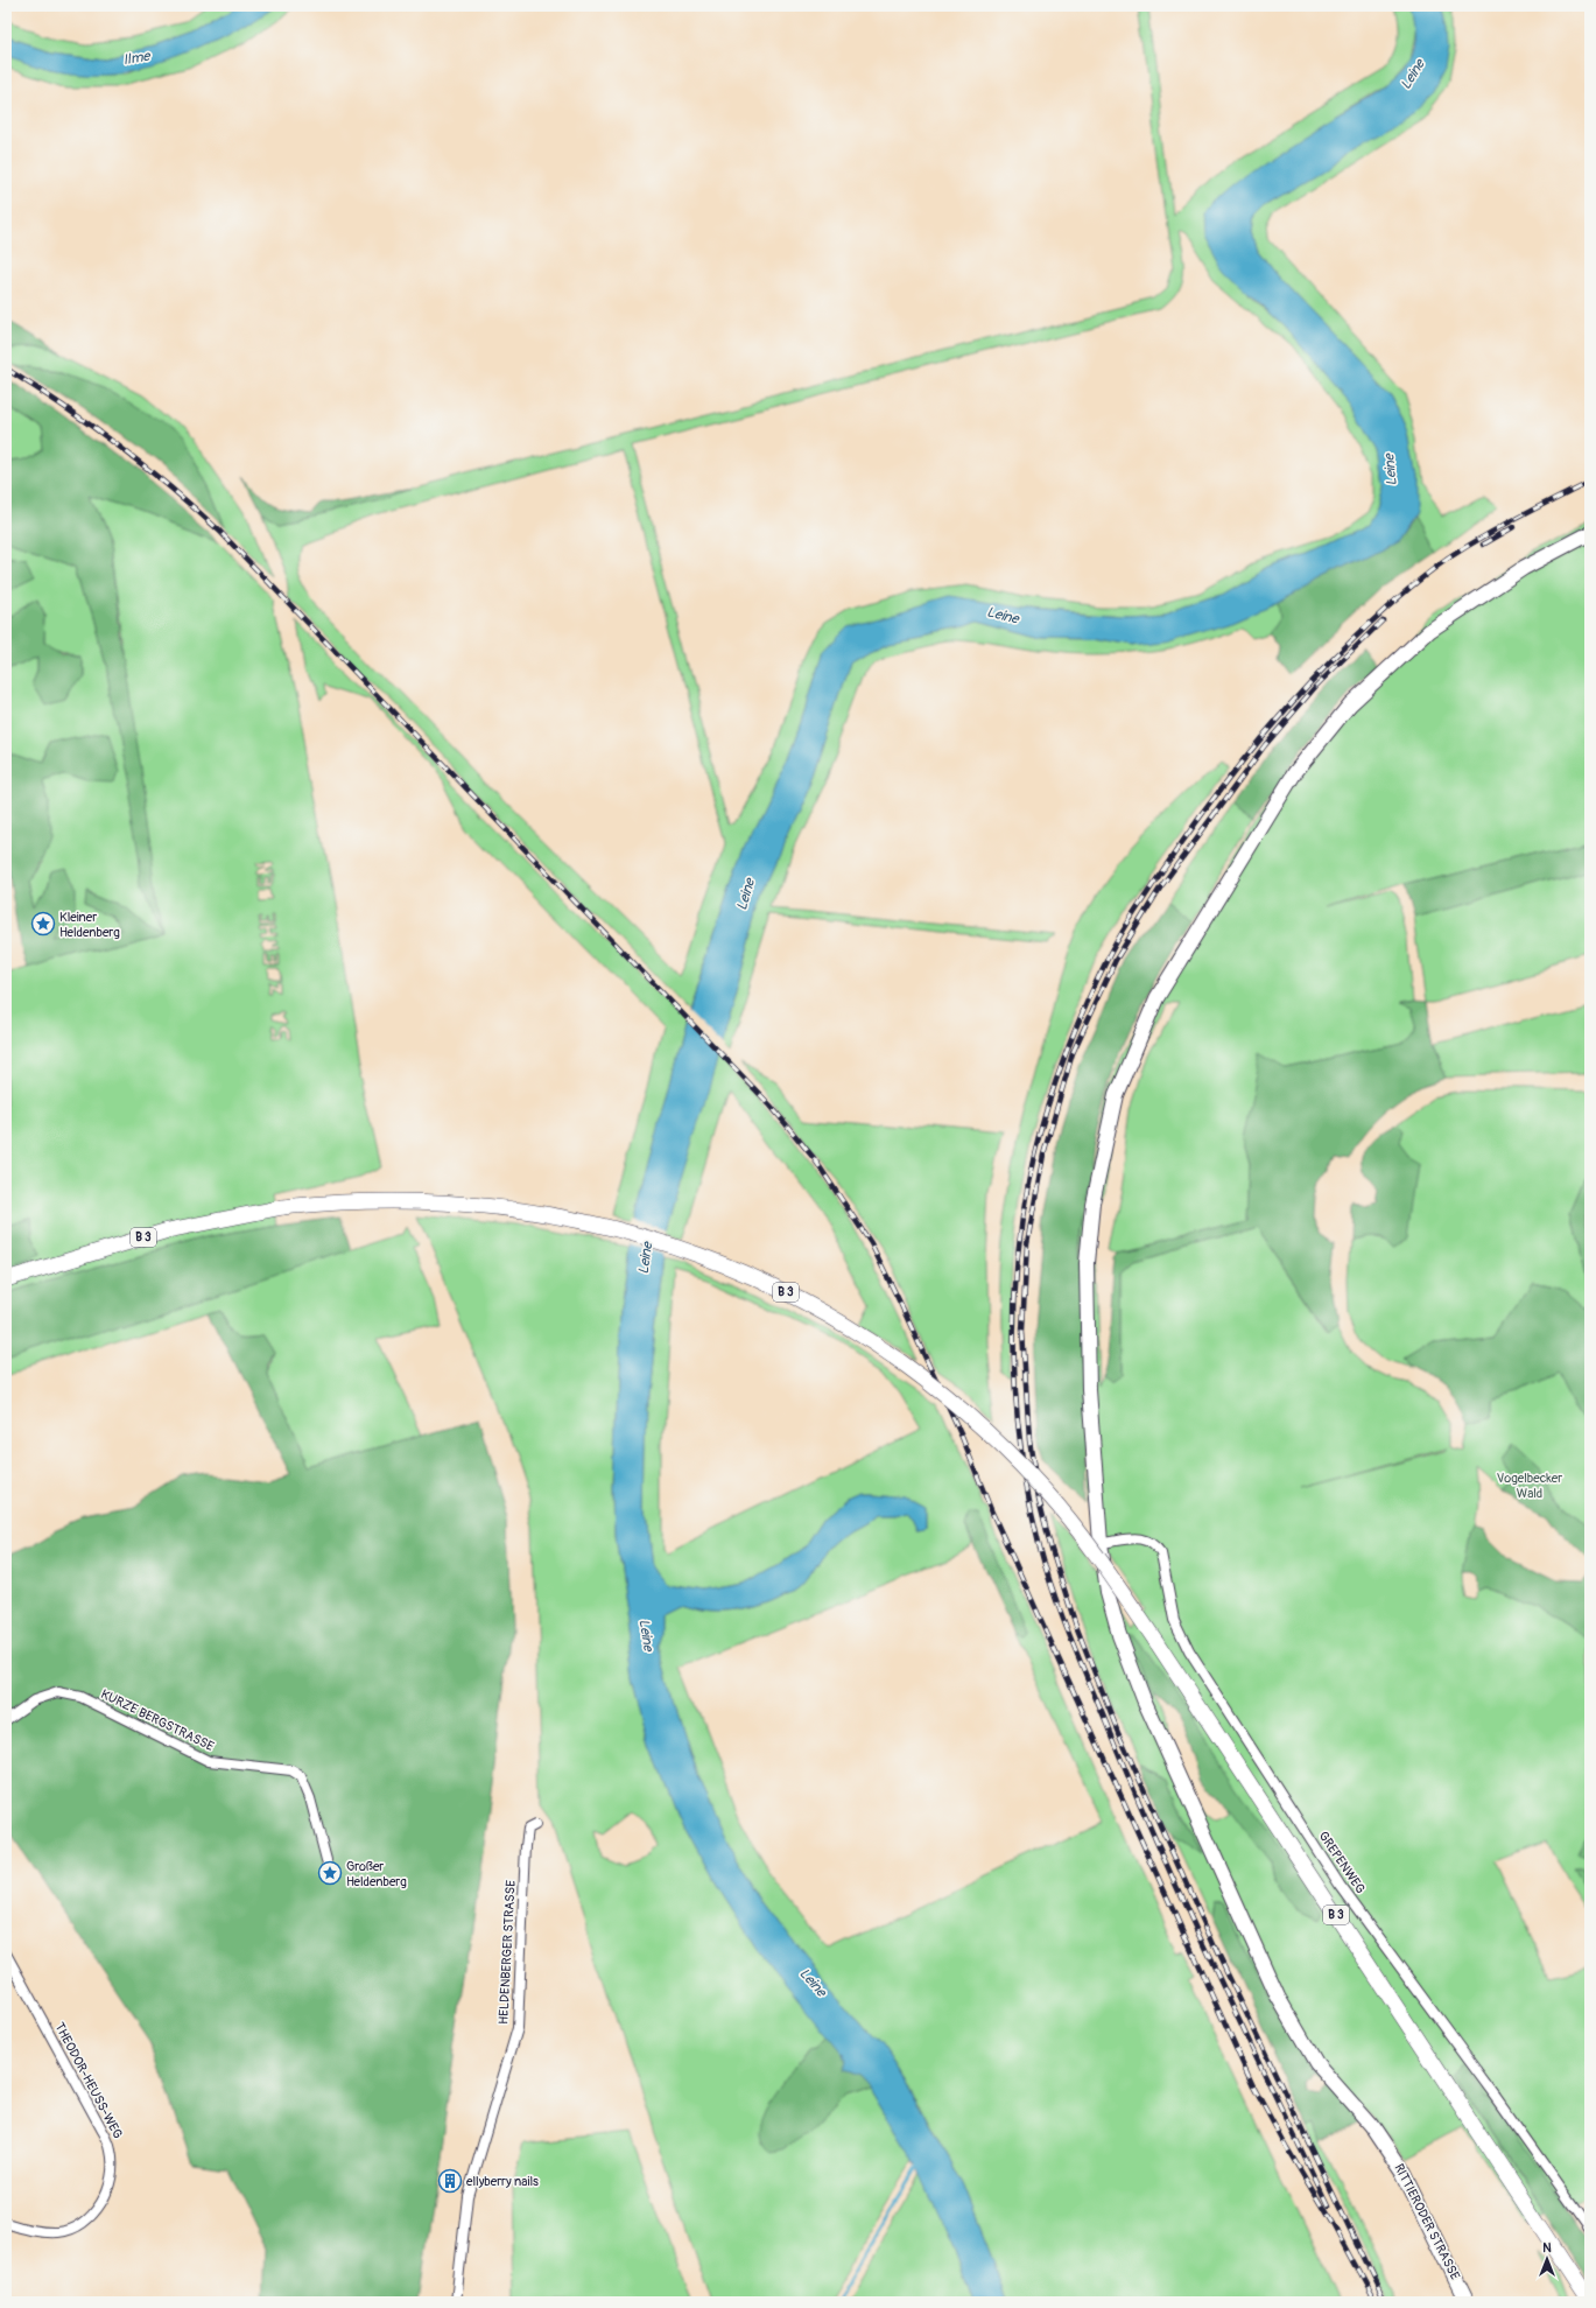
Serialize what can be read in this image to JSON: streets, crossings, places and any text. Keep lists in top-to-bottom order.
{
  "streets": {
    "main road": ["B 3"],
    "street": [
      "KURZE BERGSTRASSE",
      "GREPENWEG",
      "HELDENBERGER STRASSE",
      "THEODOR-HEUSS-WEG",
      "RITTIERODER STRASSE"
    ]
  },
  "crossings": [
    ["GREPENWEG", "RITTIERODER STRASSE"]
  ],
  "water": ["Ilme", "Leine"],
  "parks": ["Vogelbecker Wald"],
  "places": {
    "place": ["Kleiner Heldenberg", "Großer Heldenberg"],
    "building": ["ellyberry nails"]
  },
  "north": "top"
}
